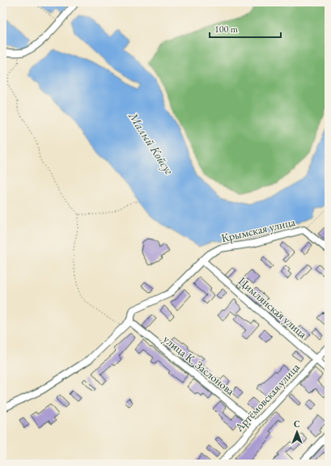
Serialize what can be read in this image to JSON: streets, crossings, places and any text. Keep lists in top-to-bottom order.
{
  "streets": {
    "street": [
      "Крымская улица",
      "Цимлянская улица",
      "улица К. Заслонова",
      "Артёмовская улица"
    ]
  },
  "crossings": [
    ["Крымская улица", "Цимлянская улица"],
    ["Крымская улица", "улица К. Заслонова"],
    ["Цимлянская улица", "Артёмовская улица"],
    ["улица К. Заслонова", "Артёмовская улица"]
  ],
  "water": ["Малый Койсуг"],
  "scale_bar": "100 m",
  "north": "top"
}
